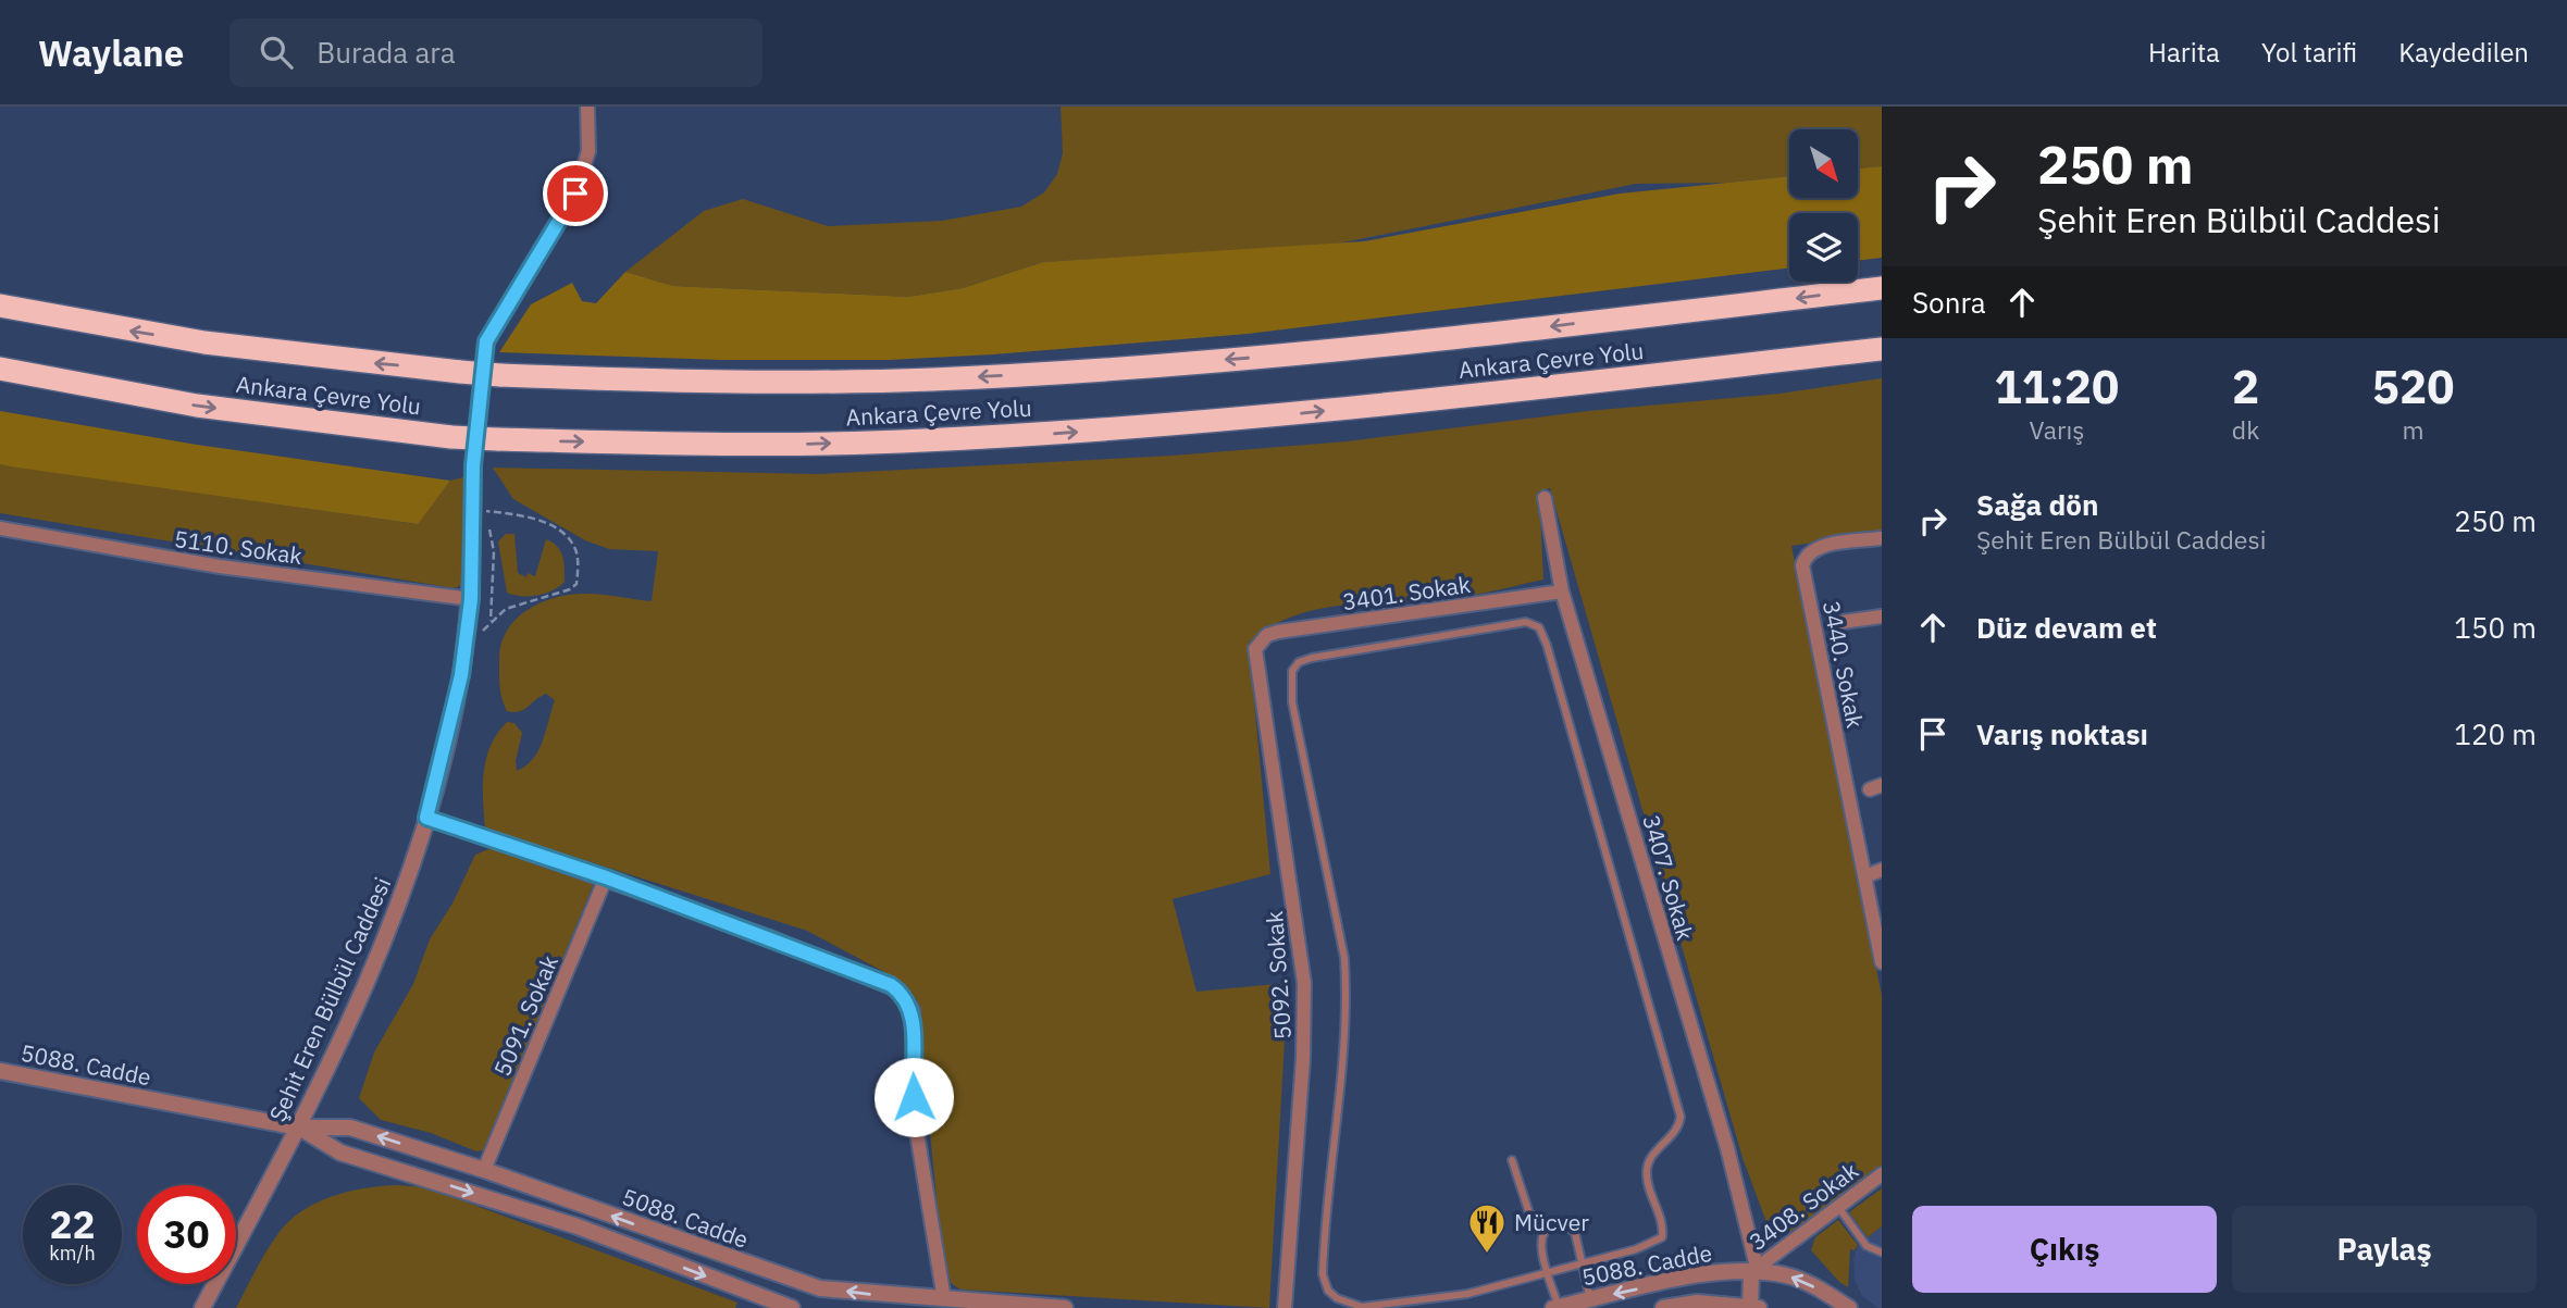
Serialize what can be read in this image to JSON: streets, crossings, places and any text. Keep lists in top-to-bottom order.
{
  "streets": {
    "highway": ["Ankara Çevre Yolu"],
    "street": [
      "5110. Sokak",
      "3401. Sokak",
      "3440. Sokak",
      "3407. Sokak",
      "5092. Sokak",
      "Şehit Eren Bülbül Caddesi",
      "5091. Sokak",
      "5088. Cadde",
      "3408. Sokak"
    ]
  },
  "crossings": [
    ["5110. Sokak", "Şehit Eren Bülbül Caddesi"],
    ["3401. Sokak", "3407. Sokak"],
    ["3401. Sokak", "5092. Sokak"],
    ["3407. Sokak", "5088. Cadde"],
    ["3407. Sokak", "3408. Sokak"],
    ["Şehit Eren Bülbül Caddesi", "5088. Cadde"],
    ["5091. Sokak", "5088. Cadde"],
    ["5088. Cadde", "3408. Sokak"]
  ],
  "places": {
    "restaurant": ["Mücver"]
  },
  "north": "bottom right",
  "page": {
    "header": "Waylane",
    "search": "Burada ara",
    "nav": ["Harita", "Yol tarifi", "Kaydedilen"],
    "turn": ["250 m", "Şehit Eren Bülbül Caddesi"],
    "then": "Sonra",
    "eta": [
      "11:20",
      "Varış",
      "2",
      "dk",
      "520",
      "m"
    ],
    "list": [
      {
        "name": "Sağa dön",
        "note": "Şehit Eren Bülbül Caddesi",
        "value": "250 m"
      },
      {
        "name": "Düz devam et",
        "value": "150 m"
      },
      {
        "name": "Varış noktası",
        "value": "120 m"
      }
    ],
    "speed": "22 km/h",
    "limit": "30",
    "buttons": ["Çıkış", "Paylaş"]
  }
}
